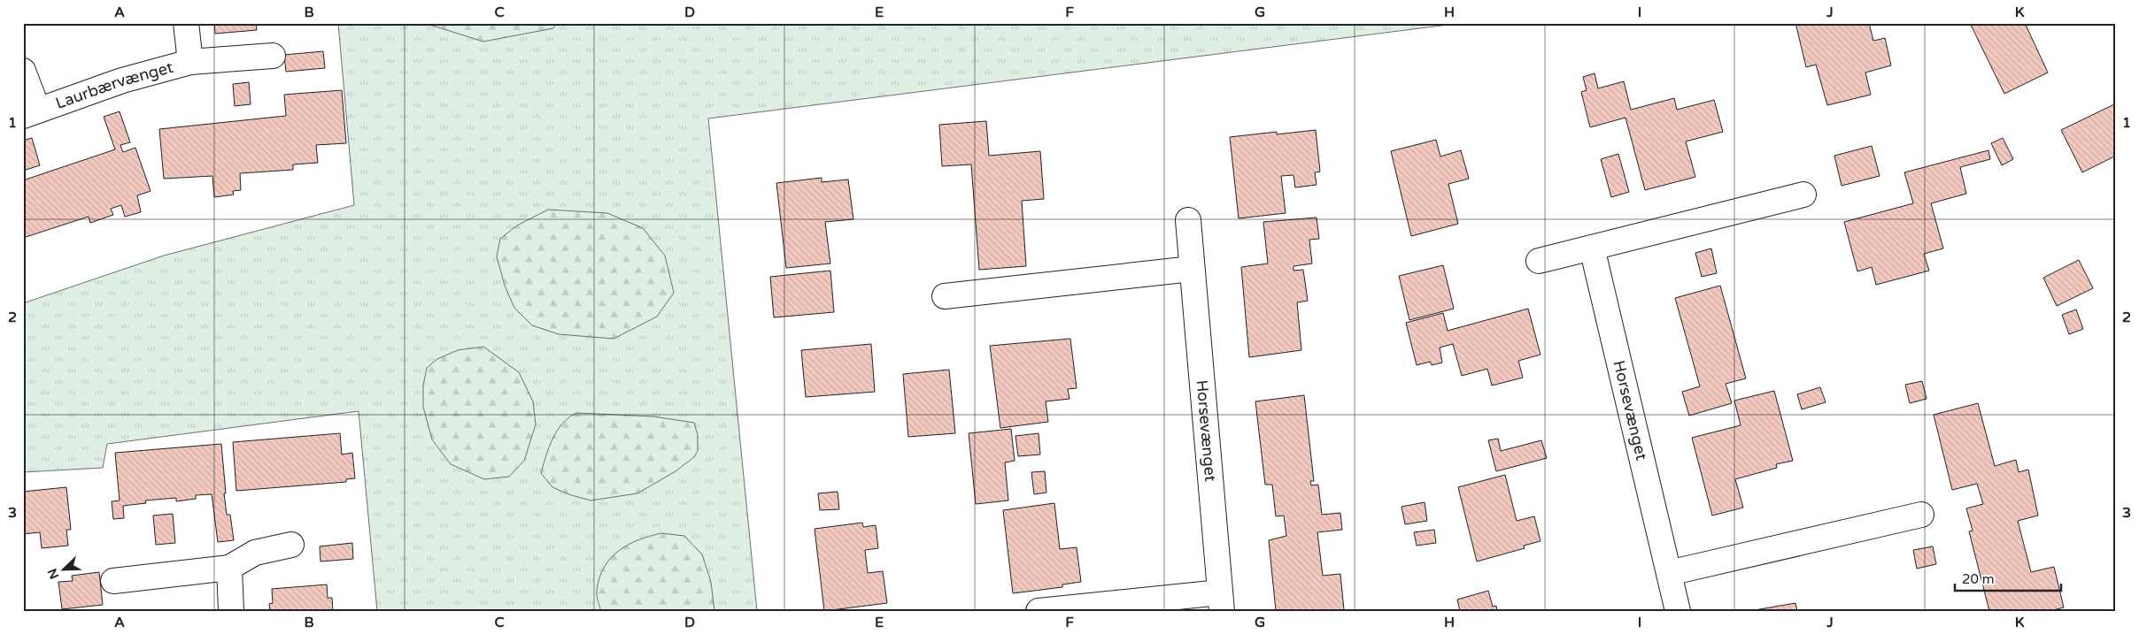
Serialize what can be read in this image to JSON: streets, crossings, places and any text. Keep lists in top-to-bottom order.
{
  "streets": {
    "street": ["Laurbærvænget", "Horsevænget"]
  },
  "scale_bar": "20 m",
  "north": "bottom left",
  "grid": {
    "columns": [
      "A",
      "B",
      "C",
      "D",
      "E",
      "F",
      "G",
      "H",
      "I",
      "J",
      "K"
    ],
    "rows": ["1", "2", "3"]
  }
}
